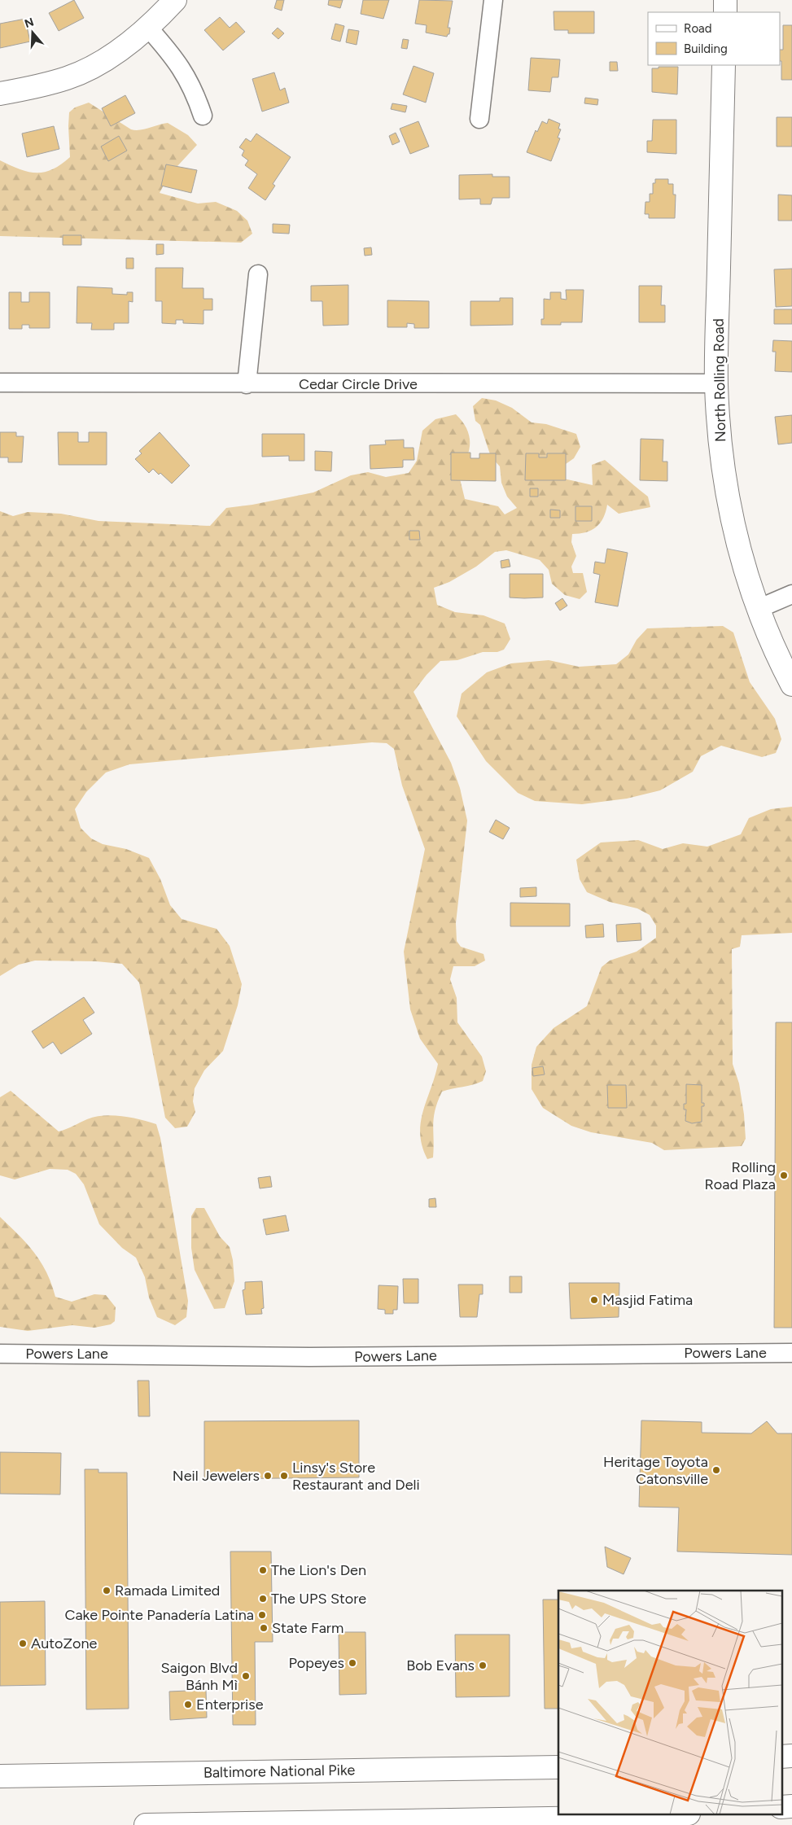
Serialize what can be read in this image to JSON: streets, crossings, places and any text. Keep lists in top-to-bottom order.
{
  "streets": {
    "main road": ["North Rolling Road", "Baltimore National Pike"],
    "street": ["Cedar Circle Drive", "Powers Lane"]
  },
  "crossings": [
    ["North Rolling Road", "Cedar Circle Drive"]
  ],
  "places": [
    "Rolling Road Plaza",
    "Masjid Fatima",
    "Heritage Toyota Catonsville",
    "Neil Jewelers",
    "Linsy's Store Restaurant and Deli",
    "The Lion's Den",
    "Ramada Limited",
    "The UPS Store",
    "Cake Pointe Panadería Latina",
    "State Farm",
    "AutoZone",
    "Popeyes",
    "Bob Evans",
    "Saigon Blvd Bánh Mì",
    "Enterprise"
  ],
  "legend": ["Road", "Building"],
  "north": "top"
}
